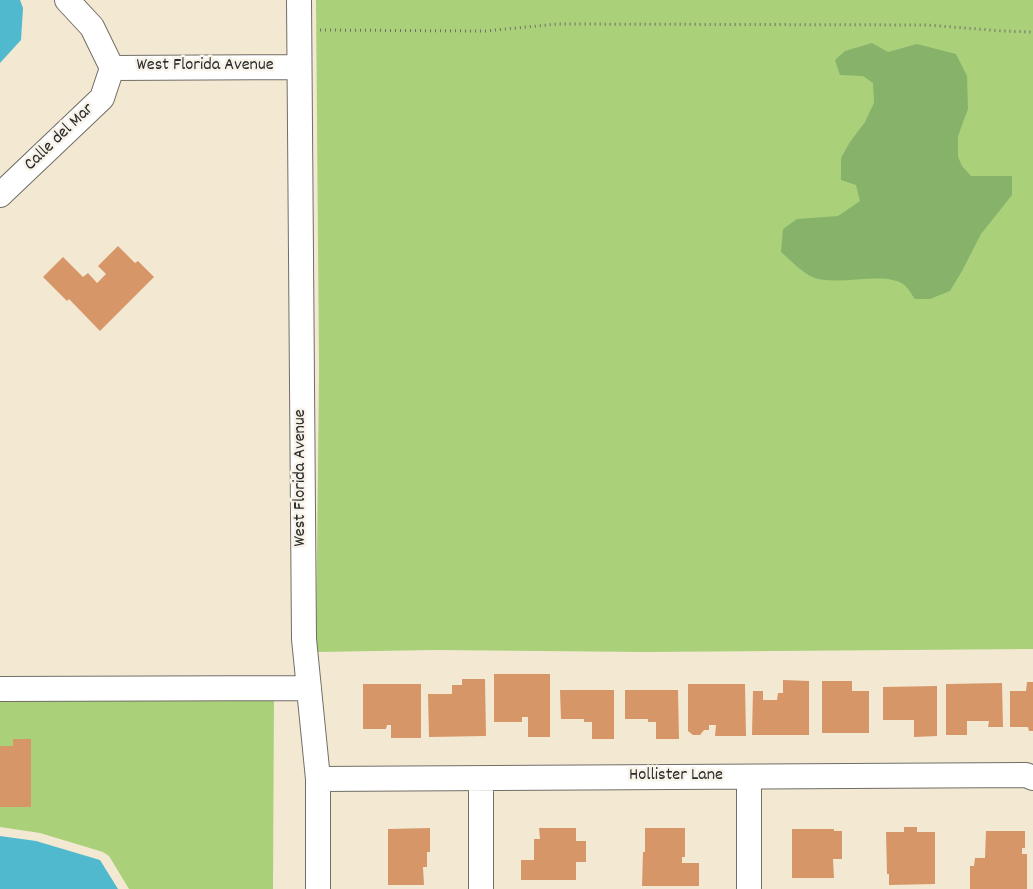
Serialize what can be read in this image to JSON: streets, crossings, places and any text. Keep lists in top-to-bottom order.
{
  "streets": {
    "street": ["West Florida Avenue", "Calle del Mar", "Hollister Lane"]
  },
  "crossings": [
    ["West Florida Avenue", "Calle del Mar"],
    ["West Florida Avenue", "Hollister Lane"]
  ]
}
